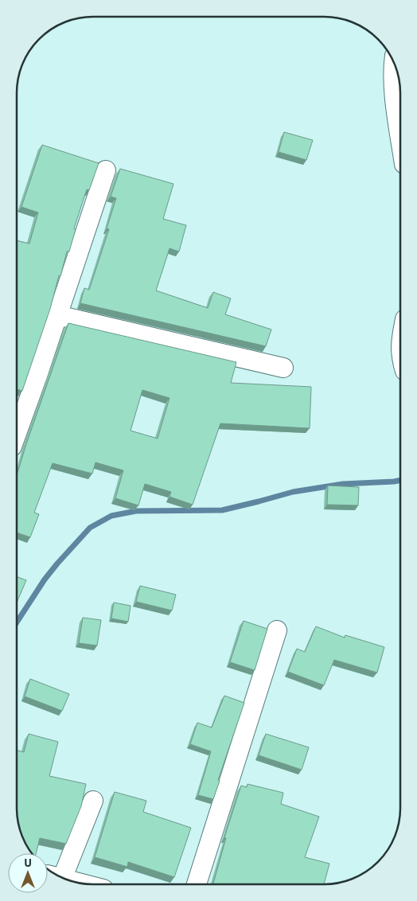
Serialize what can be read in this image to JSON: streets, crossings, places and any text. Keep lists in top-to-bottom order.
{
  "north": "top"
}
